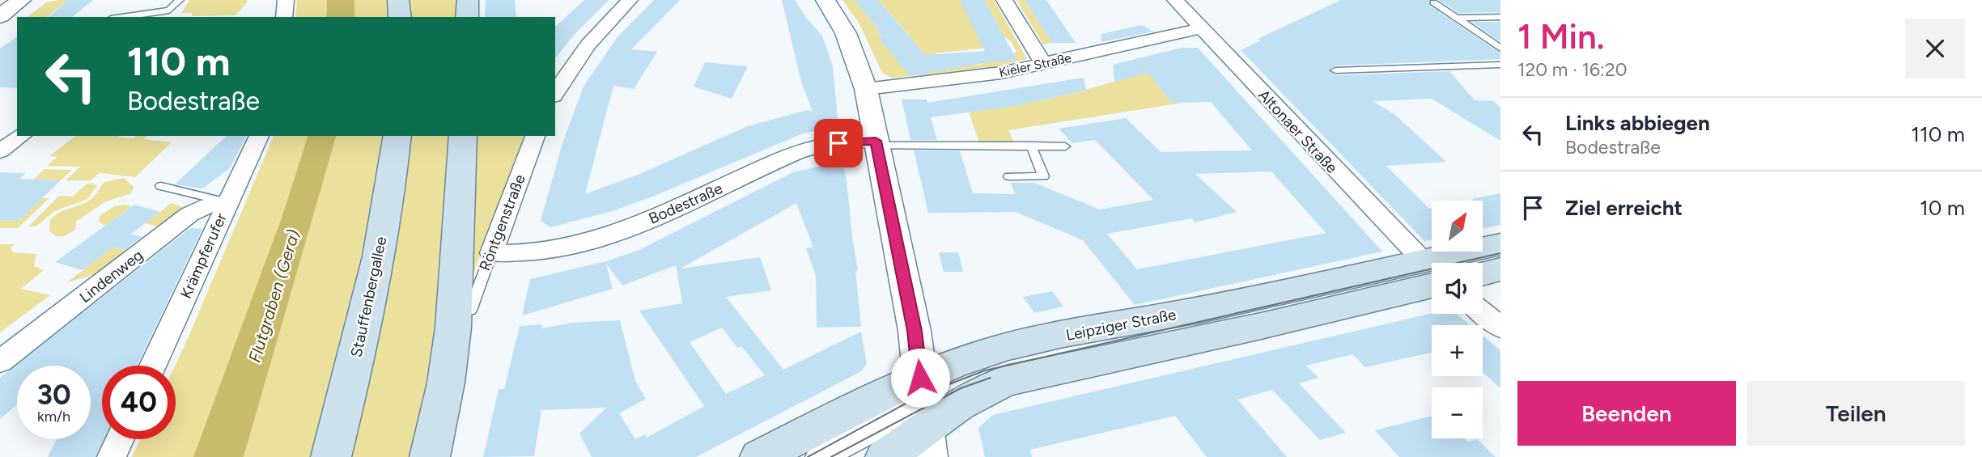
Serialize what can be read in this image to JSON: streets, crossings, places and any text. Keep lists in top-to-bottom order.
{
  "streets": {
    "main road": ["Stauffenbergallee", "Leipziger Straße"],
    "street": [
      "Kieler Straße",
      "Altonaer Straße",
      "Bodestraße",
      "Röntgenstraße",
      "Krämpferufer",
      "Lindenweg"
    ]
  },
  "crossings": [
    ["Kieler Straße", "Altonaer Straße"],
    ["Bodestraße", "Röntgenstraße"],
    ["Krämpferufer", "Lindenweg"]
  ],
  "water": ["Flutgraben (Gera)"],
  "north": "top right",
  "page": {
    "heading": ["1 Min.", "120 m · 16:20"],
    "turn": ["110 m", "Bodestraße"],
    "list": [
      {
        "name": "Links abbiegen",
        "note": "Bodestraße",
        "value": "110 m"
      },
      {
        "name": "Ziel erreicht",
        "value": "10 m"
      }
    ],
    "map_buttons": ["+", "−"],
    "speed": "30 km/h",
    "limit": "40",
    "buttons": ["Beenden", "Teilen"]
  }
}
